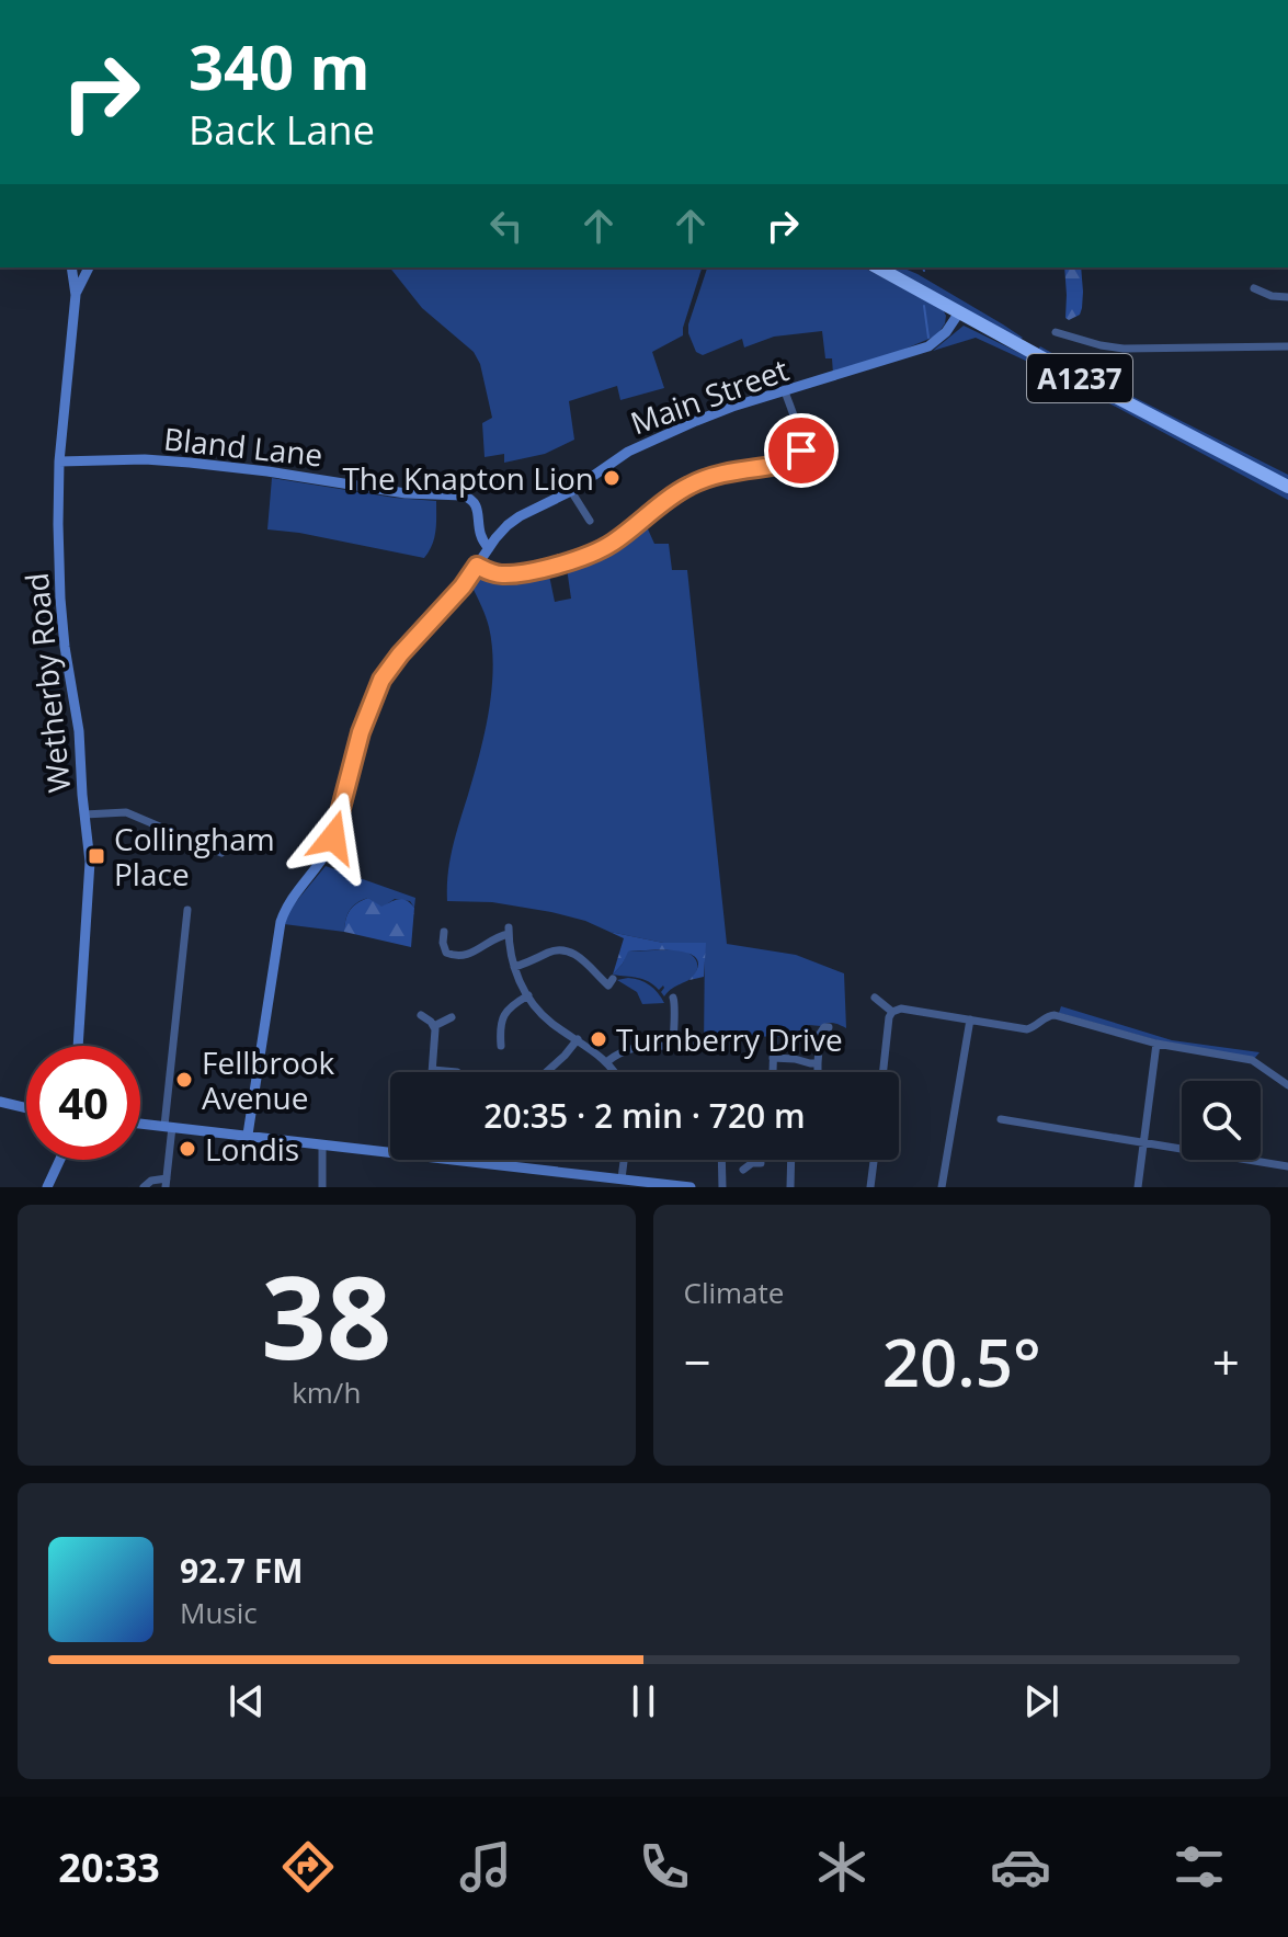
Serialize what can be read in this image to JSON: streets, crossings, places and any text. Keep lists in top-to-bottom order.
{
  "streets": {
    "highway": ["A1237"],
    "street": ["Main Street", "Bland Lane", "Wetherby Road"]
  },
  "crossings": [
    ["A1237", "Main Street"],
    ["Main Street", "Bland Lane"],
    ["Bland Lane", "Wetherby Road"]
  ],
  "places": {
    "other": [
      "The Knapton Lion",
      "Turnberry Drive",
      "Fellbrook Avenue",
      "Londis"
    ],
    "transit": ["Collingham Place"]
  },
  "page": {
    "turn": ["340 m", "Back Lane"],
    "limit": "40",
    "trip": "20:35 · 2 min · 720 m",
    "tile": [
      ["38", "km/h"],
      "Climate"
    ],
    "heat": ["−", "20.5°", "+"],
    "song": ["92.7 FM", "Music"],
    "tabs": "20:33"
  }
}
